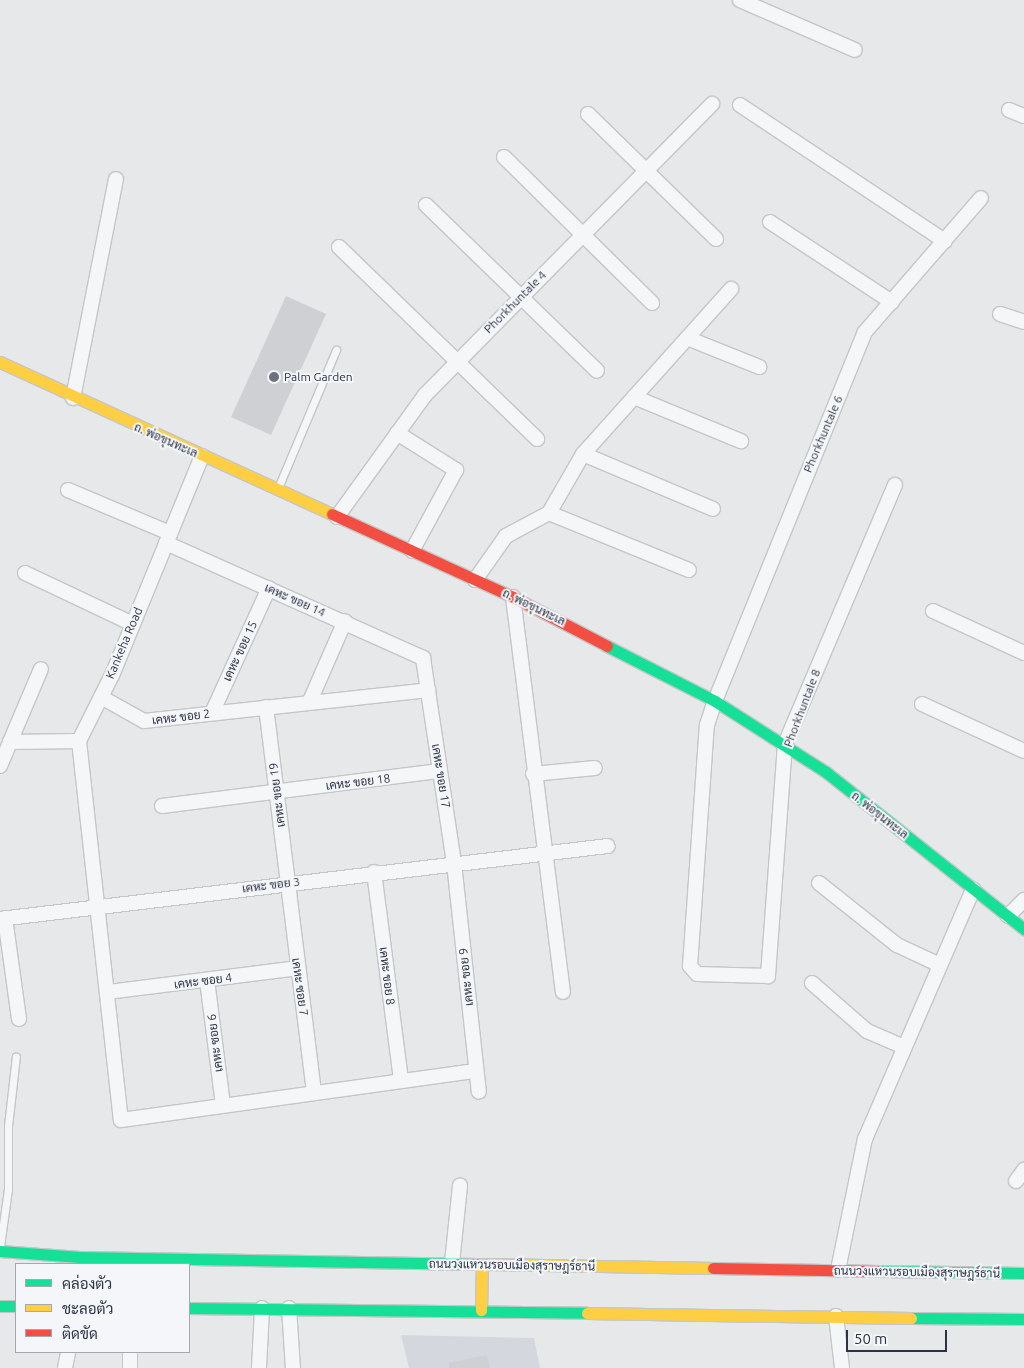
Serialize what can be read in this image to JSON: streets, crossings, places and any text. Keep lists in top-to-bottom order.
{
  "streets": {
    "main road": ["ถ. พ่อขุนทะเล", "ถนนวงแหวนรอบเมืองสุราษฎร์ธานี"],
    "street": [
      "Phorkhuntale 4",
      "Phorkhuntale 6",
      "เคหะ ขอย 14",
      "Kankeha Road",
      "เคหะ ขอย 15",
      "Phorkhuntale 8",
      "เคหะ ขอย 2",
      "เคหะ ขอย 17",
      "เคหะ ขอย 18",
      "เคหะ ขอย 19",
      "เคหะ ขอย 3",
      "เคหะ ขอย 8",
      "เคหะ ขอย 9",
      "เคหะ ซอย 4",
      "เคหะ ซอย 7",
      "เคหะ ซอย 6"
    ]
  },
  "crossings": [
    ["Phorkhuntale 4", "ถ. พ่อขุนทะเล"],
    ["Phorkhuntale 6", "ถ. พ่อขุนทะเล"],
    ["Phorkhuntale 6", "Phorkhuntale 8"],
    ["ถ. พ่อขุนทะเล", "Kankeha Road"],
    ["ถ. พ่อขุนทะเล", "Phorkhuntale 8"],
    ["เคหะ ขอย 14", "Kankeha Road"],
    ["เคหะ ขอย 14", "เคหะ ขอย 15"],
    ["เคหะ ขอย 14", "เคหะ ขอย 17"],
    ["Kankeha Road", "เคหะ ขอย 2"],
    ["เคหะ ขอย 15", "เคหะ ขอย 2"],
    ["เคหะ ขอย 2", "เคหะ ขอย 19"],
    ["เคหะ ขอย 17", "เคหะ ขอย 18"],
    ["เคหะ ขอย 17", "เคหะ ขอย 3"],
    ["เคหะ ขอย 17", "เคหะ ขอย 9"],
    ["เคหะ ขอย 18", "เคหะ ขอย 19"],
    ["เคหะ ขอย 19", "เคหะ ขอย 3"],
    ["เคหะ ขอย 19", "เคหะ ซอย 7"],
    ["เคหะ ขอย 3", "เคหะ ขอย 8"],
    ["เคหะ ขอย 3", "เคหะ ขอย 9"],
    ["เคหะ ขอย 3", "เคหะ ซอย 7"],
    ["เคหะ ซอย 4", "เคหะ ซอย 7"],
    ["เคหะ ซอย 4", "เคหะ ซอย 6"]
  ],
  "places": ["Palm Garden"],
  "legend": ["คล่องตัว", "ชะลอตัว", "ติดขัด"],
  "scale_bar": "50 m"
}
